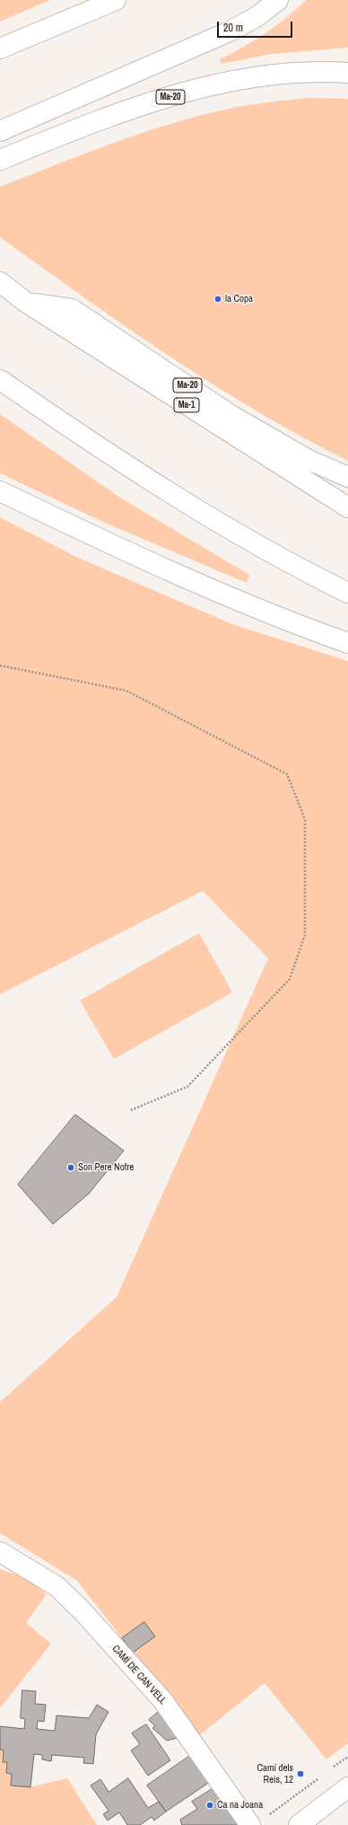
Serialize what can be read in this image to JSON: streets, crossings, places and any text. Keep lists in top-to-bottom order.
{
  "streets": {
    "main road": ["Ma-20", "Ma-1", "CAMÍ DE CAN VELL"]
  },
  "crossings": [
    ["Ma-20", "Ma-1"]
  ],
  "places": [
    "la Copa",
    "Son Pere Nofre",
    "Camí dels Reis, 12",
    "Ca na Joana"
  ],
  "scale_bar": "20 m"
}
